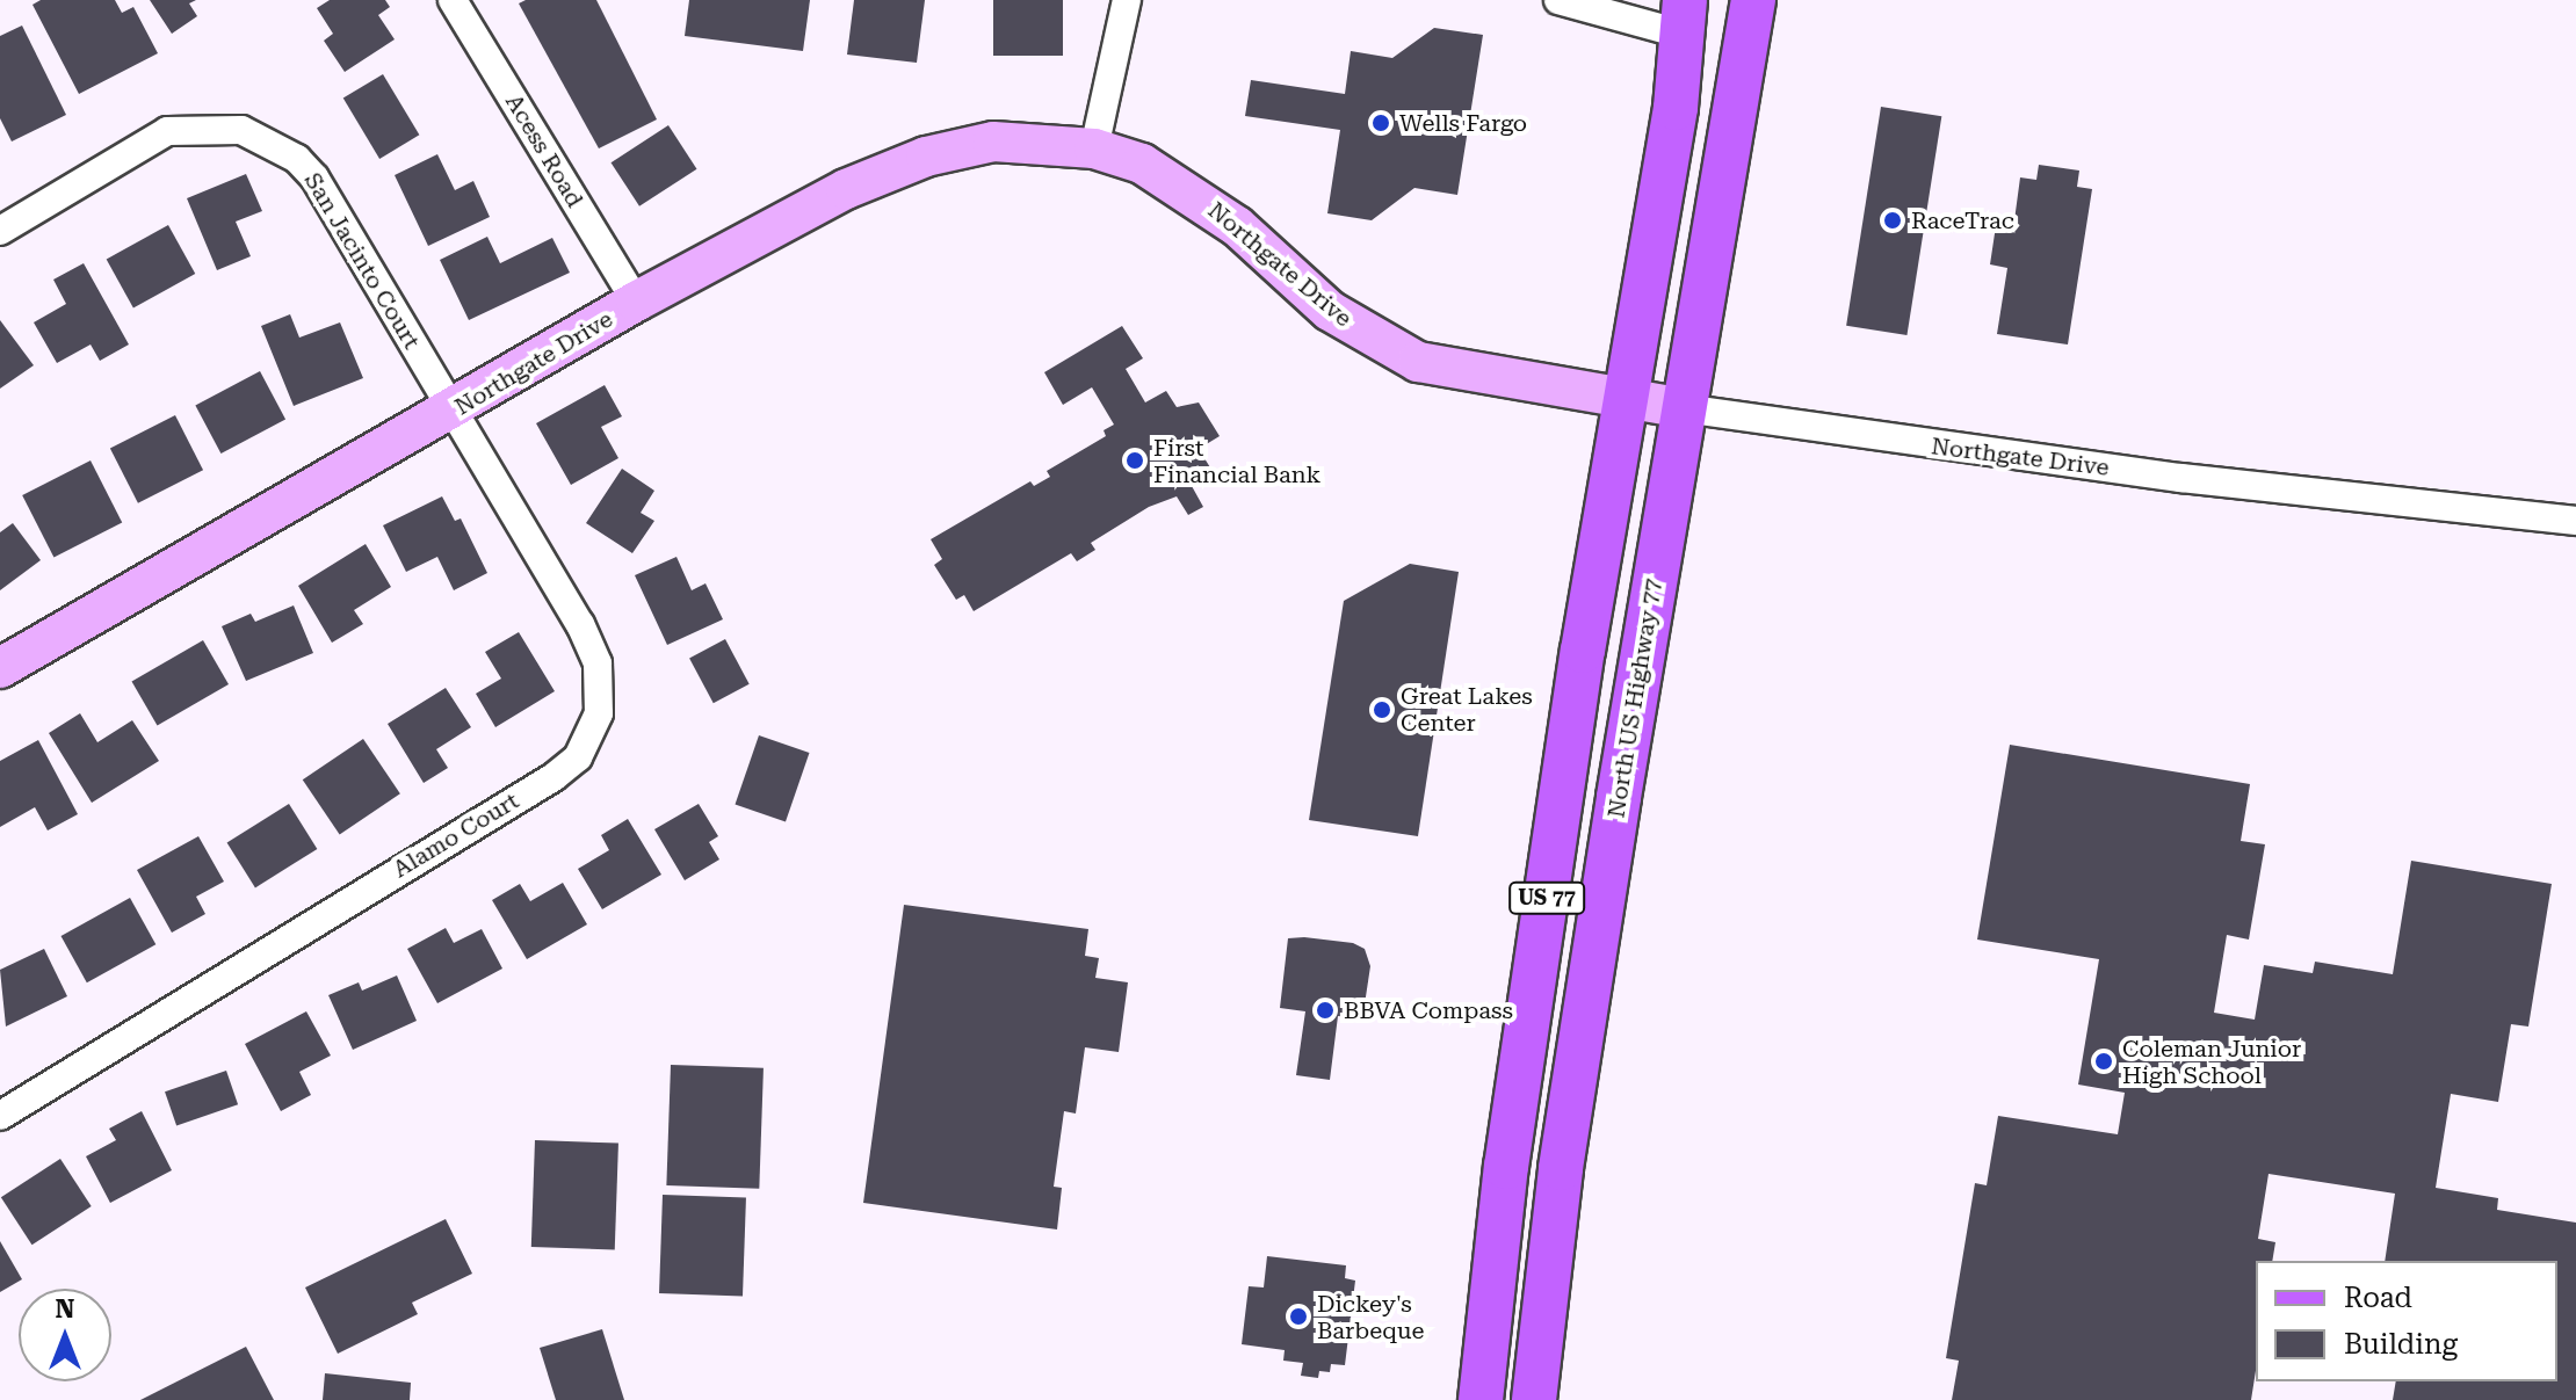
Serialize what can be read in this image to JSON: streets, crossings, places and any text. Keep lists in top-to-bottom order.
{
  "streets": {
    "main road": ["North US Highway 77", "US 77"],
    "street": [
      "Acess Road",
      "San Jacinto Court",
      "Northgate Drive",
      "Alamo Court"
    ]
  },
  "crossings": [
    ["Acess Road", "Northgate Drive"],
    ["San Jacinto Court", "Northgate Drive"],
    ["San Jacinto Court", "Alamo Court"],
    ["Northgate Drive", "North US Highway 77"],
    ["Northgate Drive", "Alamo Court"],
    ["Northgate Drive", "US 77"]
  ],
  "places": [
    "Wells Fargo",
    "RaceTrac",
    "First Financial Bank",
    "Great Lakes Center",
    "BBVA Compass",
    "Coleman Junior High School",
    "Dickey's Barbeque"
  ],
  "legend": ["Road", "Building"],
  "north": "top"
}
